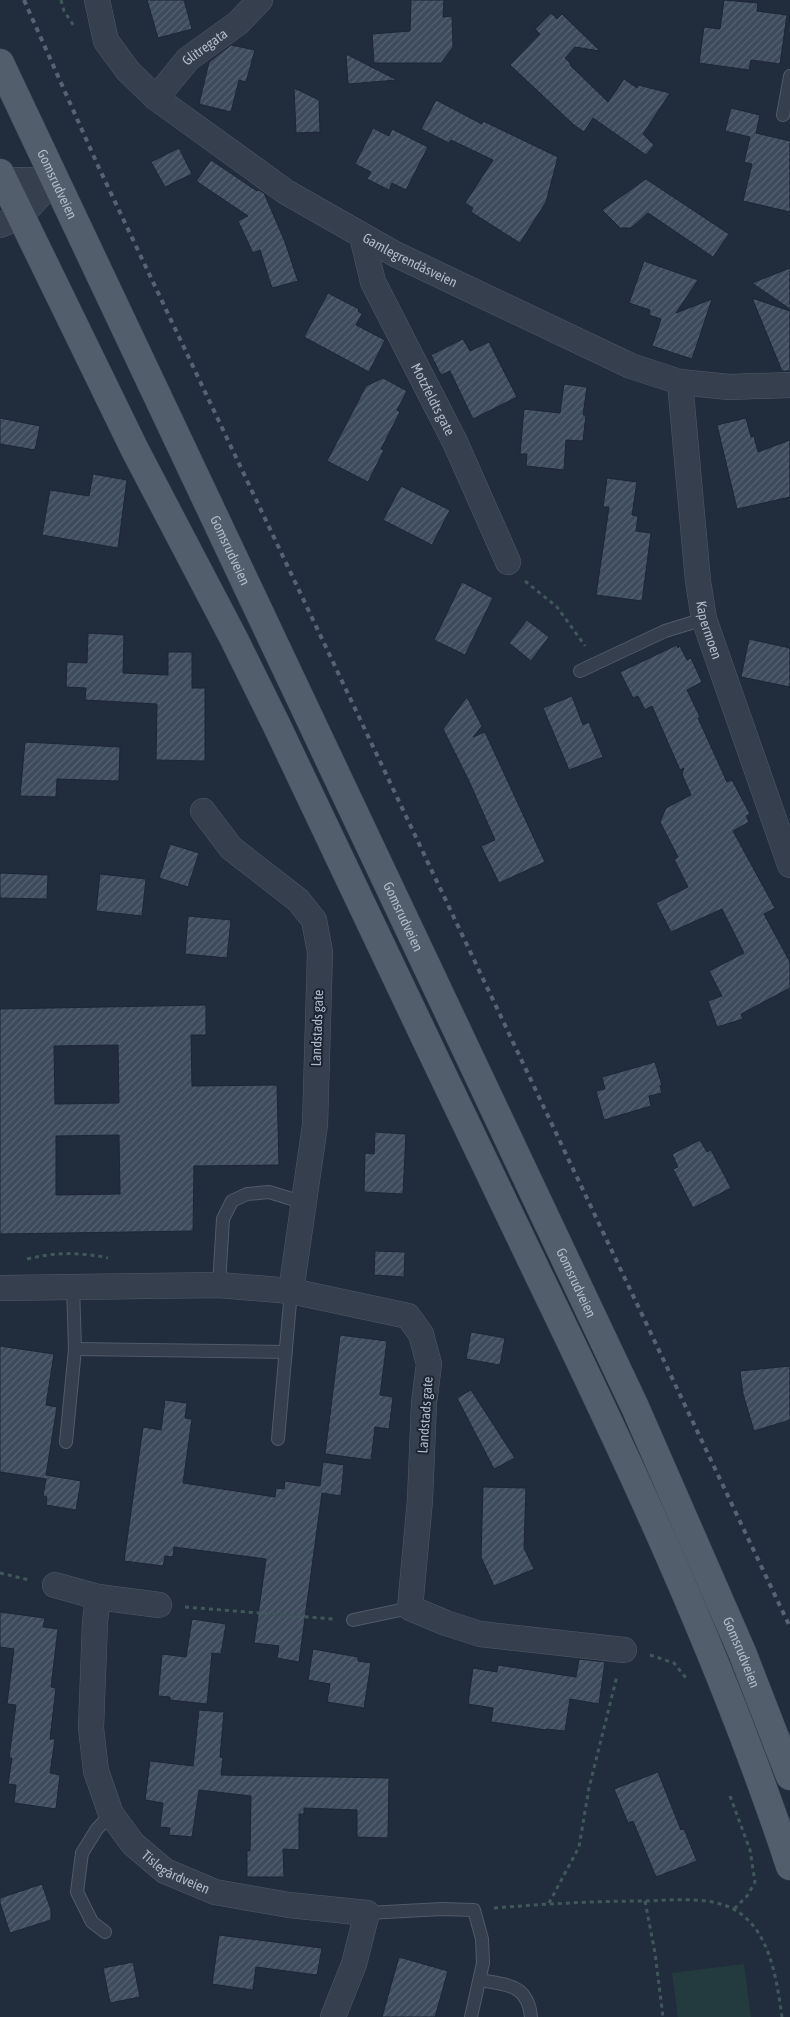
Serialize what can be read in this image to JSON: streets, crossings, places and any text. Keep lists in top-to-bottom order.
{
  "streets": {
    "main road": ["Gomsrudveien"],
    "street": [
      "Glitregata",
      "Gamlegrendåsveien",
      "Motzfeldts gate",
      "Kapermoen",
      "Landstads gate",
      "Tislegårdveien"
    ]
  },
  "crossings": [
    ["Glitregata", "Gamlegrendåsveien"],
    ["Gamlegrendåsveien", "Motzfeldts gate"],
    ["Gamlegrendåsveien", "Kapermoen"]
  ]
}
